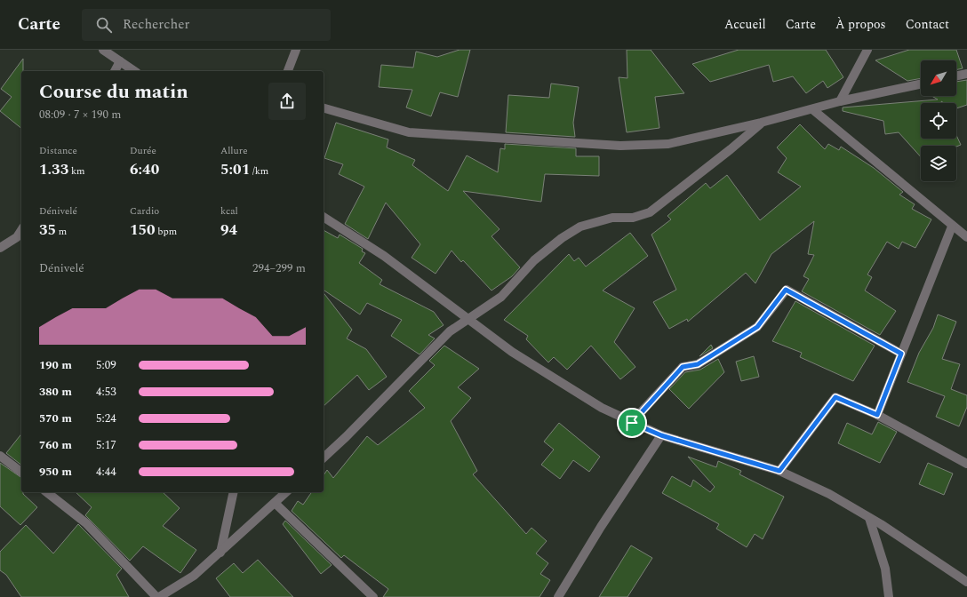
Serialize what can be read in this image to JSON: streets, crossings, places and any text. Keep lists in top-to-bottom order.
{
  "north": "bottom left",
  "page": {
    "header": "Carte",
    "search": "Rechercher",
    "nav": [
      "Accueil",
      "Carte",
      "À propos",
      "Contact"
    ],
    "heading": ["Course du matin", "08:09 · 7 × 190 m"],
    "stats": [
      ["Distance", "1.33 km"],
      ["Durée", "6:40"],
      ["Allure", "5:01 /km"],
      ["Dénivelé", "35 m"],
      ["Cardio", "150 bpm"],
      ["kcal", "94"]
    ],
    "chart": ["Dénivelé", "294–299 m"],
    "list": [
      {
        "name": "190 m",
        "note": "5:09"
      },
      {
        "name": "380 m",
        "note": "4:53"
      },
      {
        "name": "570 m",
        "note": "5:24"
      },
      {
        "name": "760 m",
        "note": "5:17"
      },
      {
        "name": "950 m",
        "note": "4:44"
      }
    ]
  }
}
